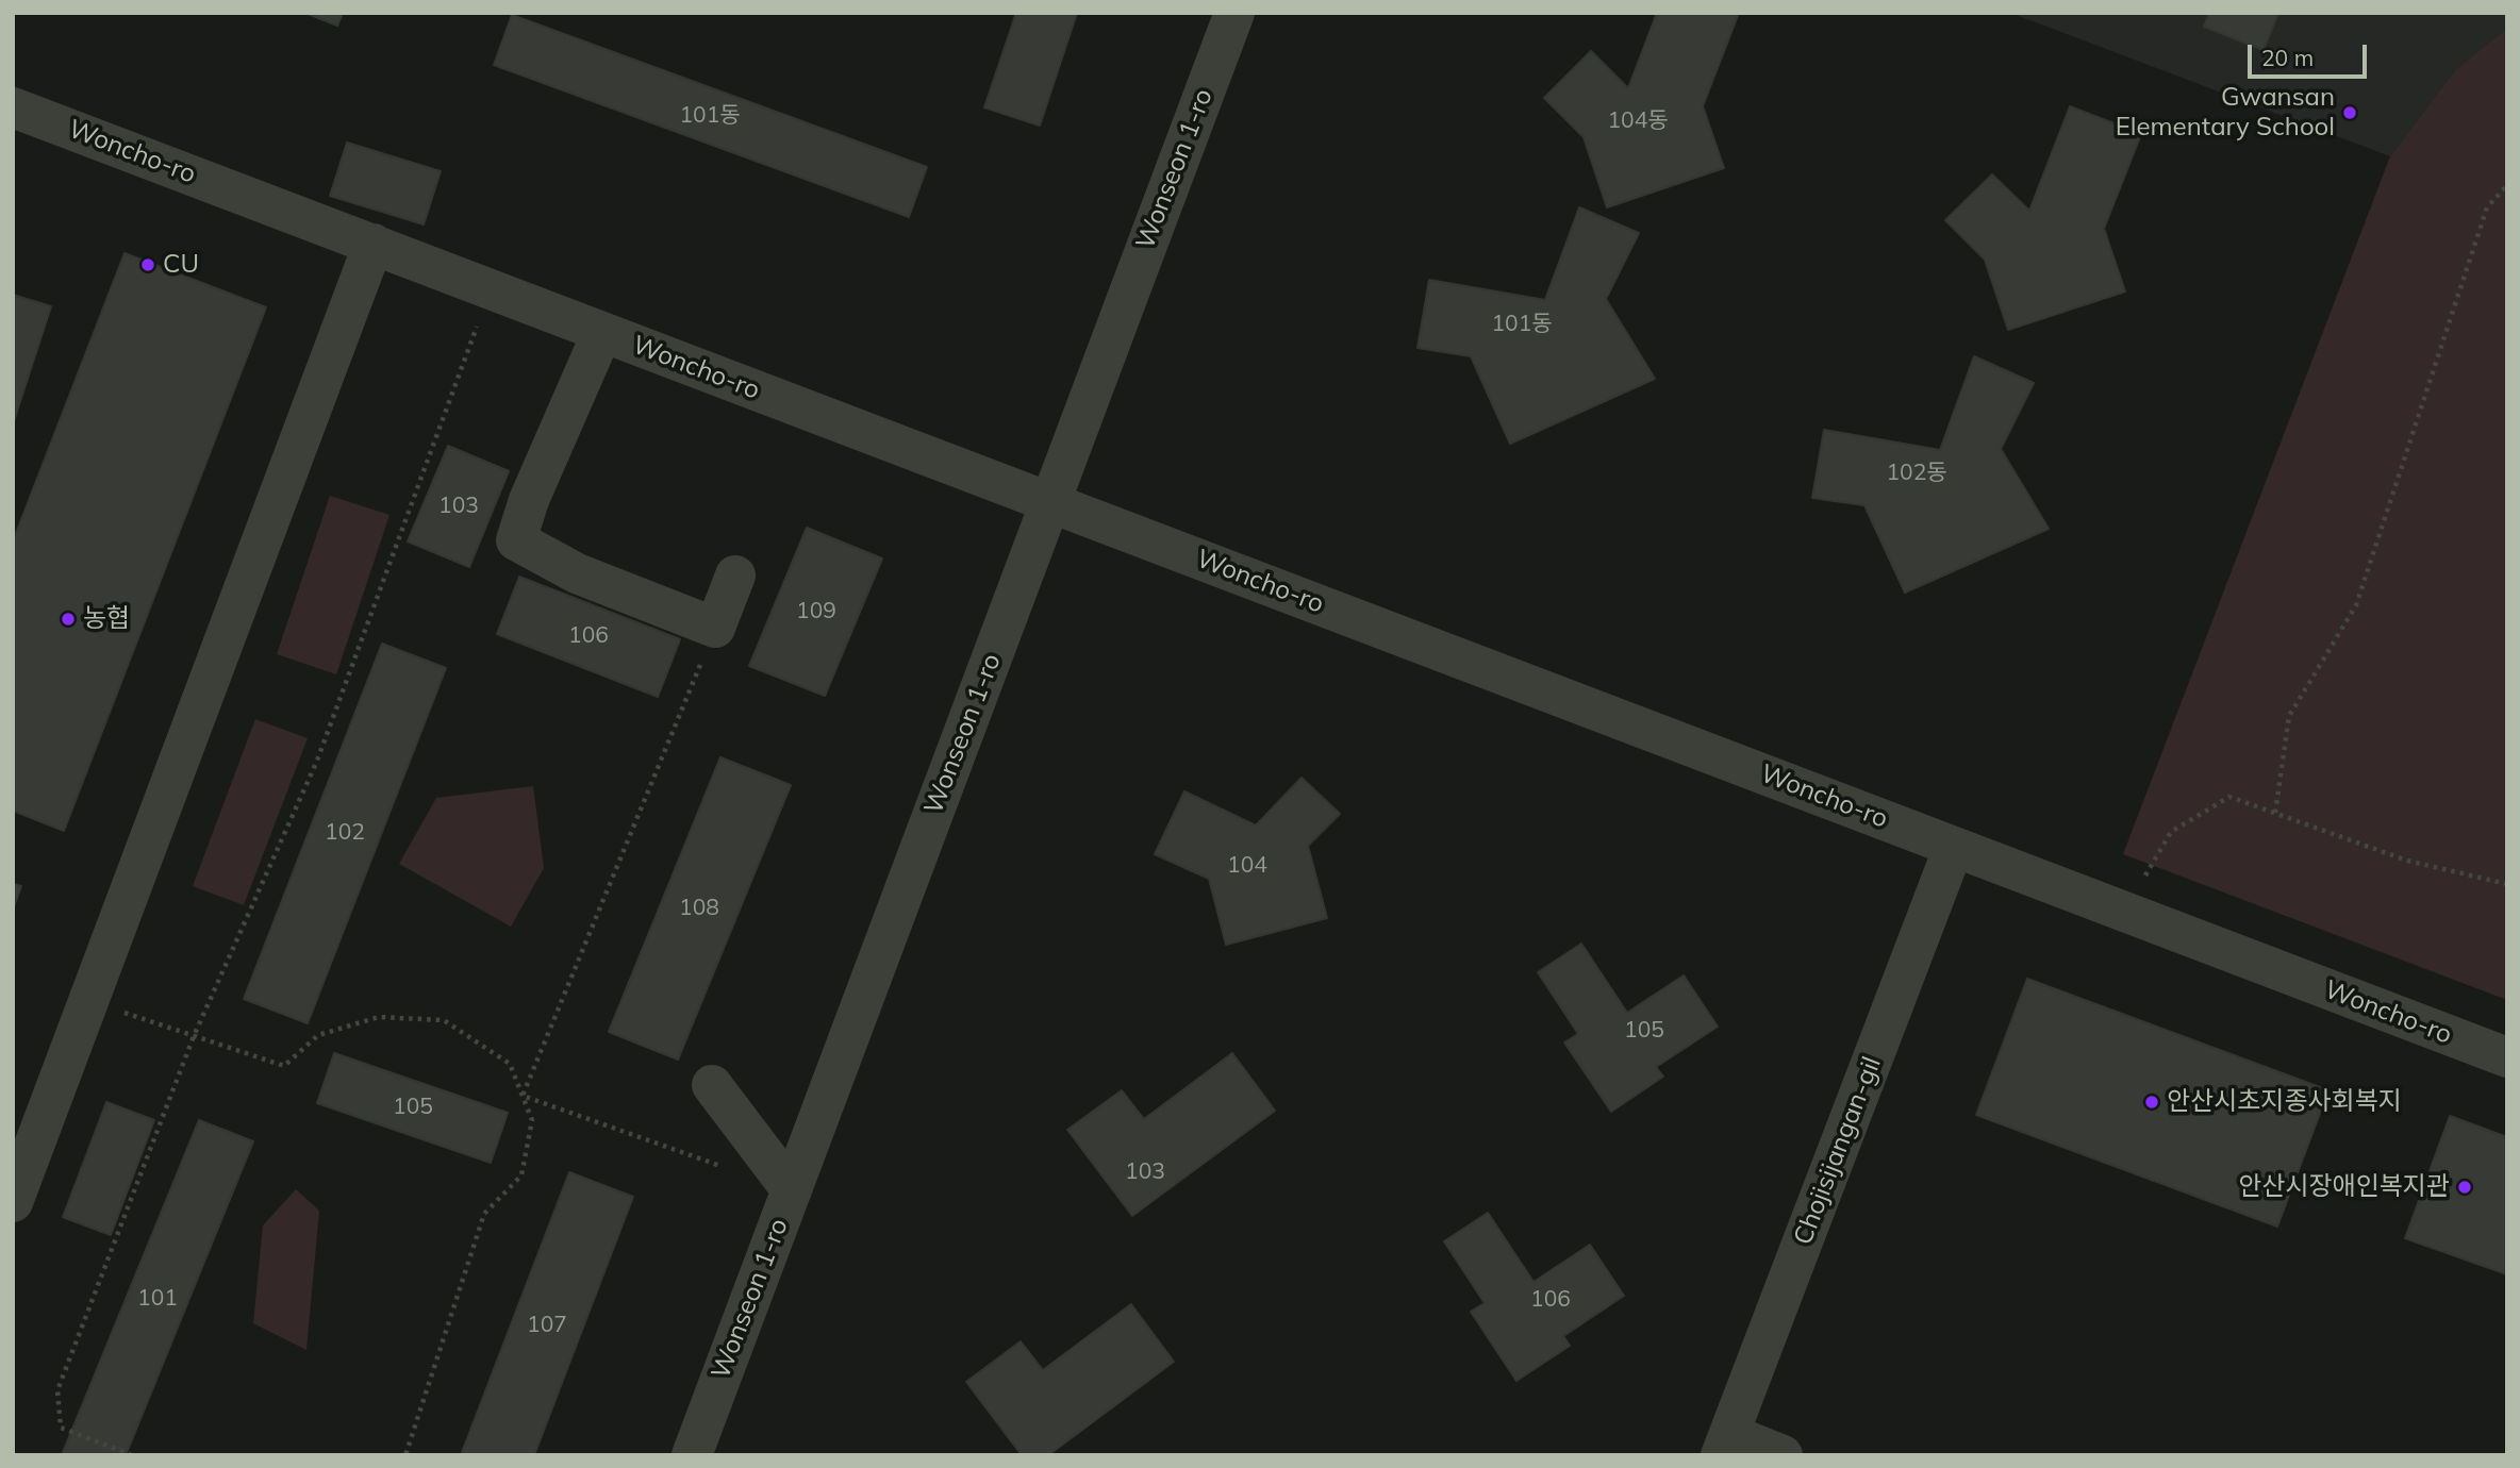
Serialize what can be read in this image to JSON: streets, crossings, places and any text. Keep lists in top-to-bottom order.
{
  "streets": {
    "street": ["Woncho-ro", "Wonseon 1-ro", "Chojisijangan-gil"]
  },
  "crossings": [
    ["Woncho-ro", "Wonseon 1-ro"],
    ["Woncho-ro", "Chojisijangan-gil"]
  ],
  "places": [
    "Gwansan Elementary School",
    "CU",
    "농협",
    "안산시초지종사회복지",
    "안산시장애인복지관"
  ],
  "house_numbers": [
    "101동",
    "104동",
    "101동",
    "102동",
    "103",
    "109",
    "106",
    "102",
    "104",
    "108",
    "105",
    "105",
    "103",
    "101",
    "106",
    "107"
  ],
  "scale_bar": "20 m"
}
